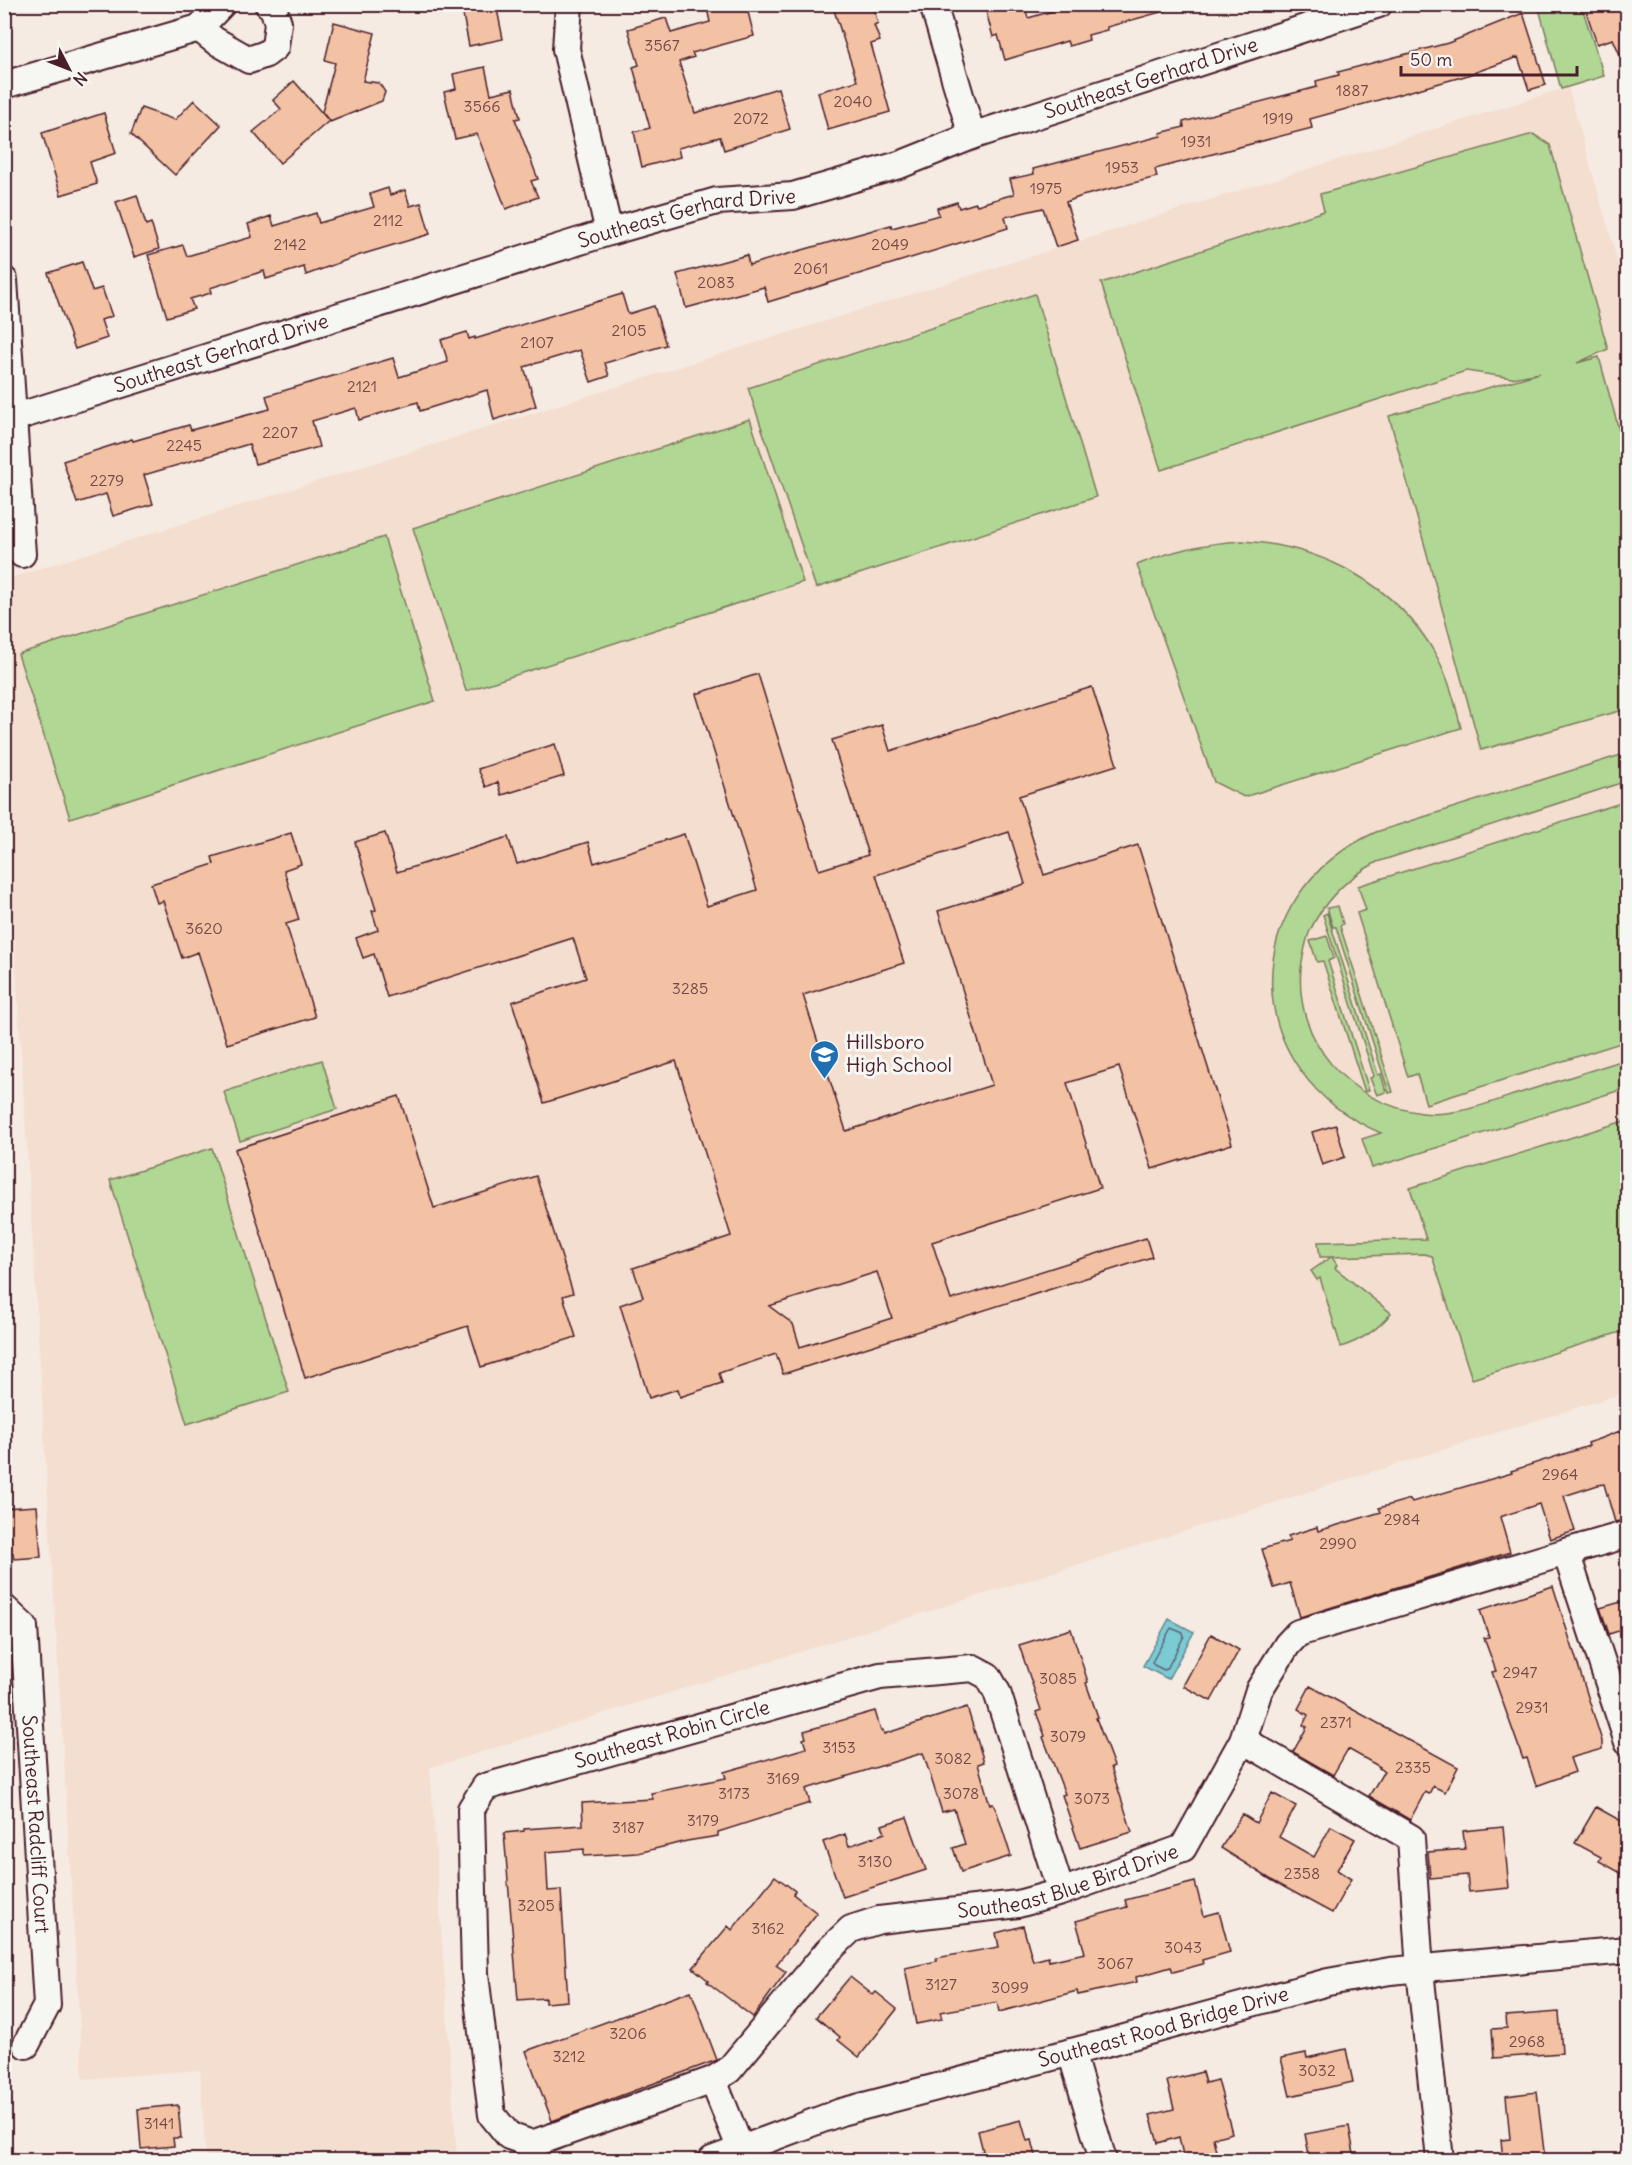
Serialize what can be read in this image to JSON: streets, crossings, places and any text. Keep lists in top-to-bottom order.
{
  "streets": {
    "street": [
      "Southeast Gerhard Drive",
      "Southeast Robin Circle",
      "Southeast Radcliff Court",
      "Southeast Blue Bird Drive",
      "Southeast Rood Bridge Drive"
    ]
  },
  "crossings": [
    ["Southeast Robin Circle", "Southeast Blue Bird Drive"]
  ],
  "places": {
    "school or university": ["Hillsboro High School"]
  },
  "house_numbers": [
    "3567",
    "1887",
    "2040",
    "3566",
    "2072",
    "1919",
    "1931",
    "1953",
    "1975",
    "2112",
    "2142",
    "2049",
    "2061",
    "2083",
    "2105",
    "2107",
    "2121",
    "2207",
    "2245",
    "2279",
    "3620",
    "3285",
    "2964",
    "2984",
    "2990",
    "2947",
    "3085",
    "2931",
    "2371",
    "3079",
    "3153",
    "3082",
    "2335",
    "3169",
    "3173",
    "3078",
    "3073",
    "3179",
    "3187",
    "3130",
    "2358",
    "3205",
    "3162",
    "3043",
    "3067",
    "3127",
    "3099",
    "3206",
    "2968",
    "3212",
    "3032",
    "3141"
  ],
  "scale_bar": "50 m",
  "north": "bottom right"
}
